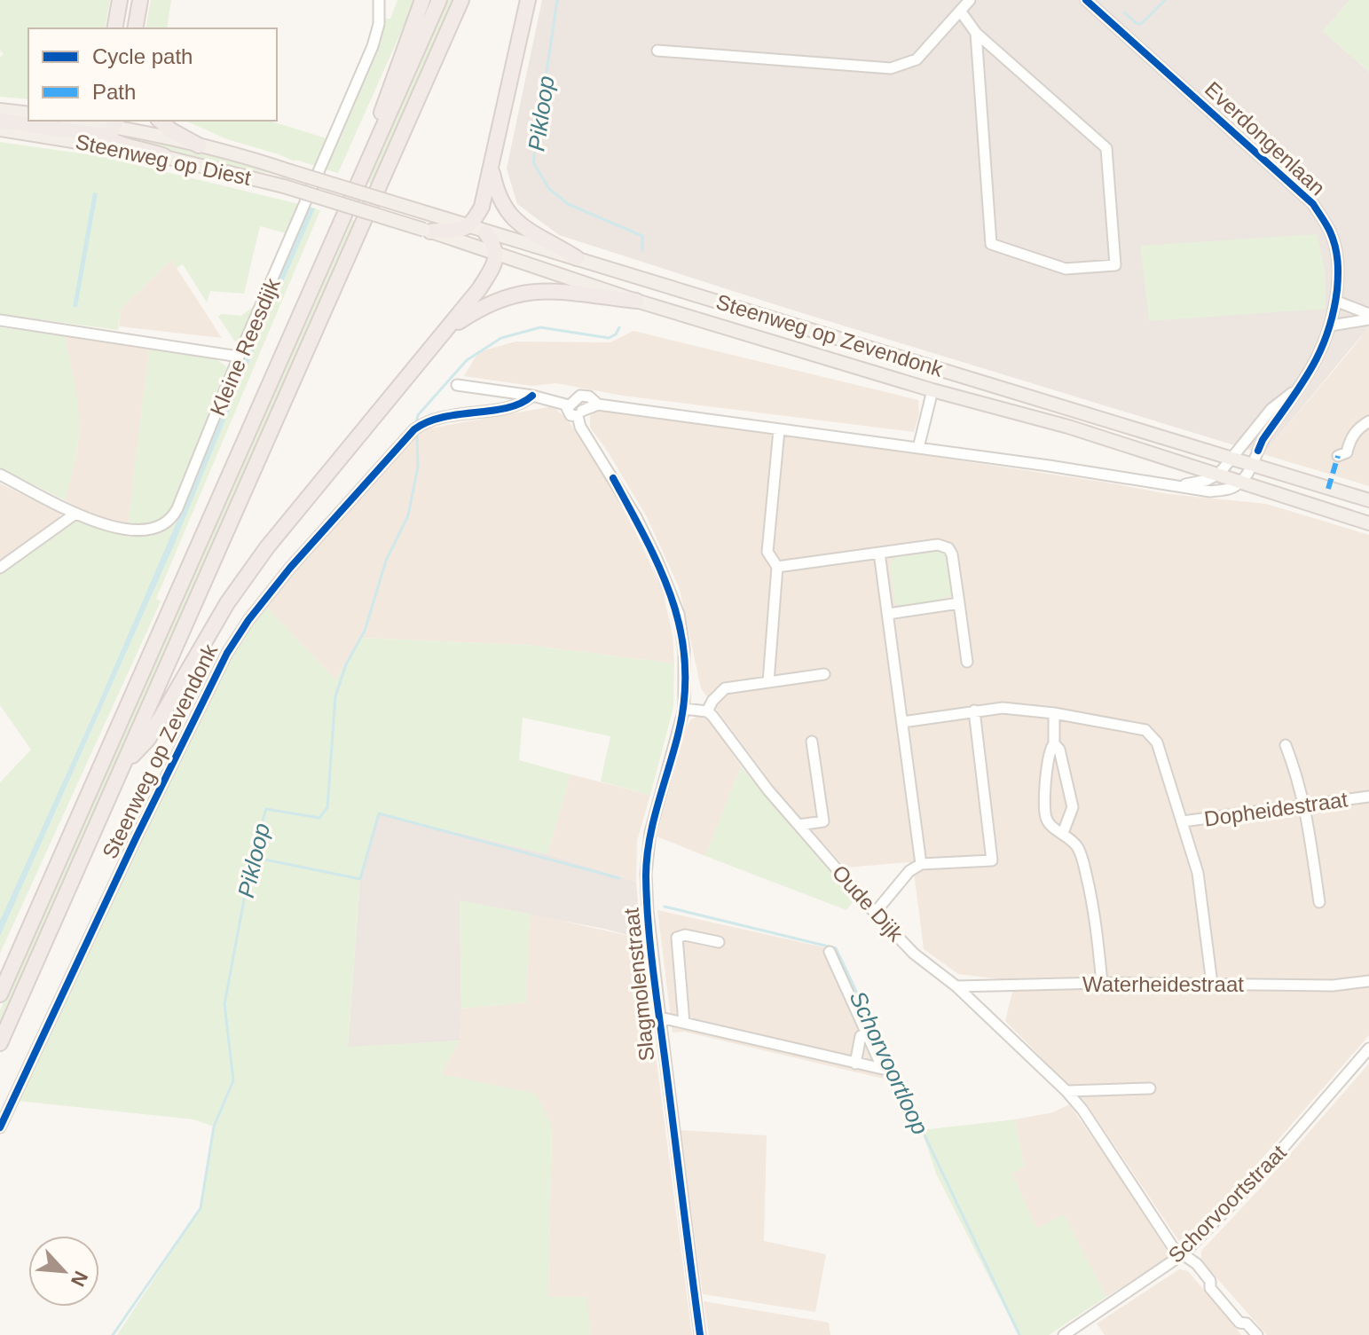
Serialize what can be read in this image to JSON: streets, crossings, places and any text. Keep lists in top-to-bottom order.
{
  "streets": {
    "main road": ["Steenweg op Diest", "Steenweg op Zevendonk"],
    "street": [
      "Everdongenlaan",
      "Kleine Reesdijk",
      "Dopheidestraat",
      "Oude Dijk",
      "Waterheidestraat",
      "Slagmolenstraat",
      "Schorvoortstraat"
    ]
  },
  "crossings": [
    ["Everdongenlaan", "Steenweg op Zevendonk"],
    ["Steenweg op Diest", "Steenweg op Zevendonk"],
    ["Oude Dijk", "Waterheidestraat"],
    ["Oude Dijk", "Schorvoortstraat"]
  ],
  "water": ["Pikloop", "Schorvoortloop"],
  "legend": ["Cycle path", "Path"],
  "north": "bottom right"
}
